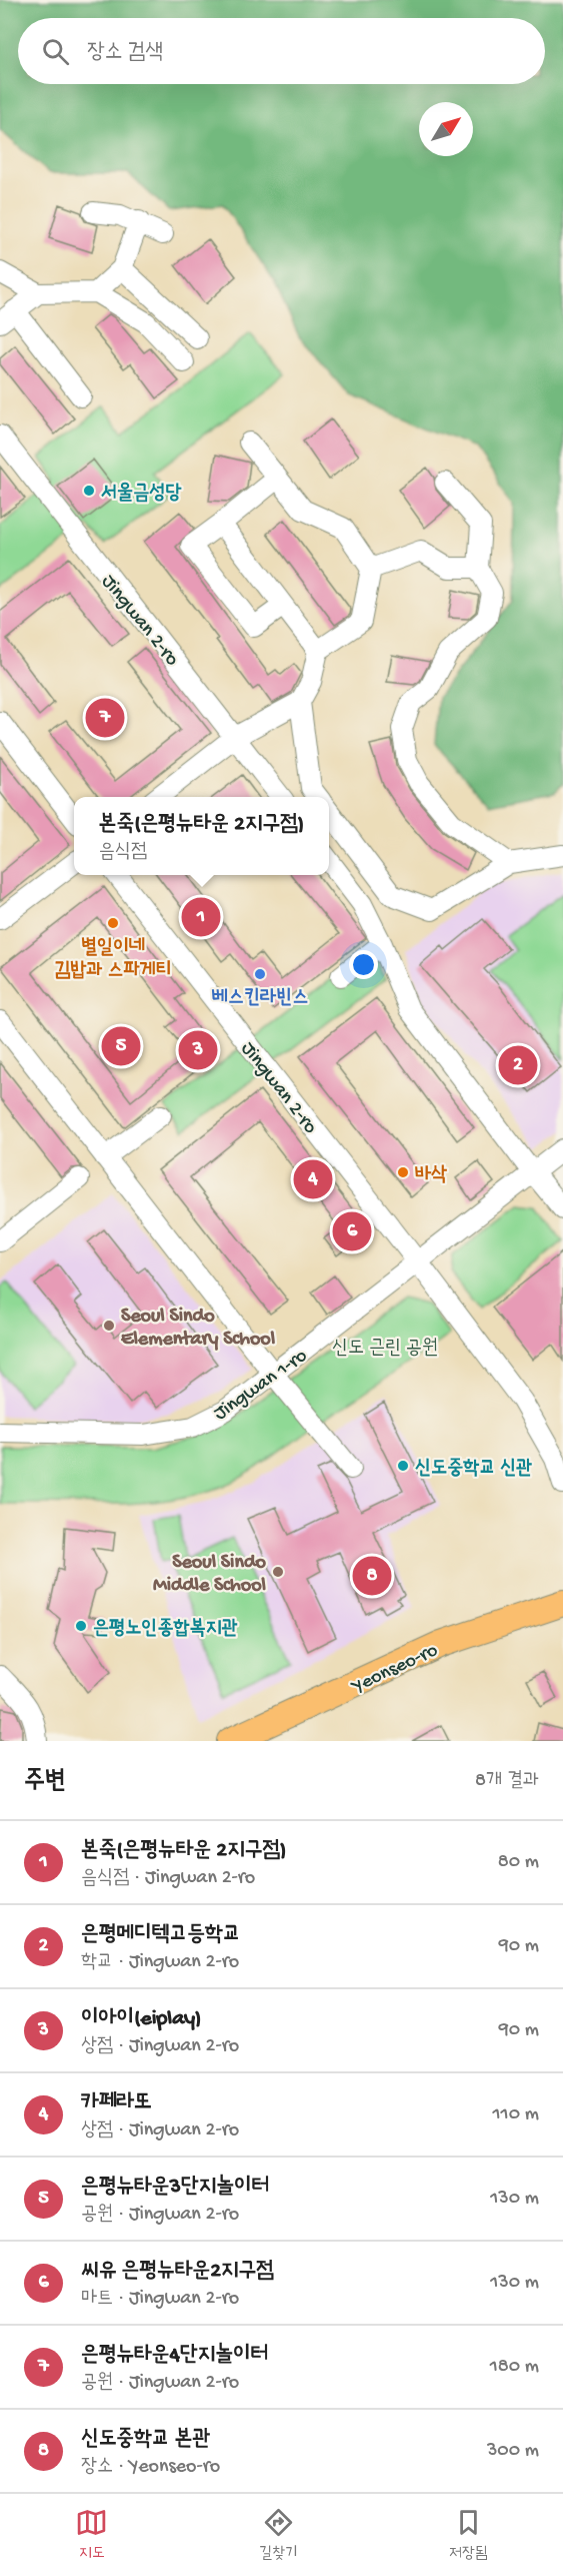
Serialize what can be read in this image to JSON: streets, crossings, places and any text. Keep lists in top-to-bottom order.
{
  "streets": {
    "main road": ["Yeonseo-ro"],
    "street": ["Jingwan 2-ro", "Jingwan 1-ro"]
  },
  "crossings": [
    ["Jingwan 2-ro", "Jingwan 1-ro"]
  ],
  "parks": ["신도 근린 공원"],
  "places": [
    "서울금성당",
    "별일이네 김밥과 스파게티",
    "베스킨라빈스",
    "바삭",
    "Seoul Sindo Elementary School",
    "신도중학교 신관",
    "Seoul Sindo Middle School",
    "은평노인종합복지관"
  ],
  "north": "top right",
  "page": {
    "search": "장소 검색",
    "pins": [
      "7",
      "1",
      "5",
      "3",
      "2",
      "4",
      "6",
      "8"
    ],
    "popup": ["본죽(은평뉴타운 2지구점)", "음식점"],
    "heading": ["주변", "8개 결과"],
    "list": [
      {
        "mark": "1",
        "name": "본죽(은평뉴타운 2지구점)",
        "note": "음식점 · Jingwan 2-ro",
        "value": "80 m"
      },
      {
        "mark": "2",
        "name": "은평메디텍고등학교",
        "note": "학교 · Jingwan 2-ro",
        "value": "90 m"
      },
      {
        "mark": "3",
        "name": "이아이(eiplay)",
        "note": "상점 · Jingwan 2-ro",
        "value": "90 m"
      },
      {
        "mark": "4",
        "name": "카페라또",
        "note": "상점 · Jingwan 2-ro",
        "value": "110 m"
      },
      {
        "mark": "5",
        "name": "은평뉴타운3단지놀이터",
        "note": "공원 · Jingwan 2-ro",
        "value": "130 m"
      },
      {
        "mark": "6",
        "name": "씨유 은평뉴타운2지구점",
        "note": "마트 · Jingwan 2-ro",
        "value": "130 m"
      },
      {
        "mark": "7",
        "name": "은평뉴타운4단지놀이터",
        "note": "공원 · Jingwan 2-ro",
        "value": "180 m"
      },
      {
        "mark": "8",
        "name": "신도중학교 본관",
        "note": "장소 · Yeonseo-ro",
        "value": "300 m"
      }
    ],
    "nav": ["지도", "길찾기", "저장됨"]
  }
}
